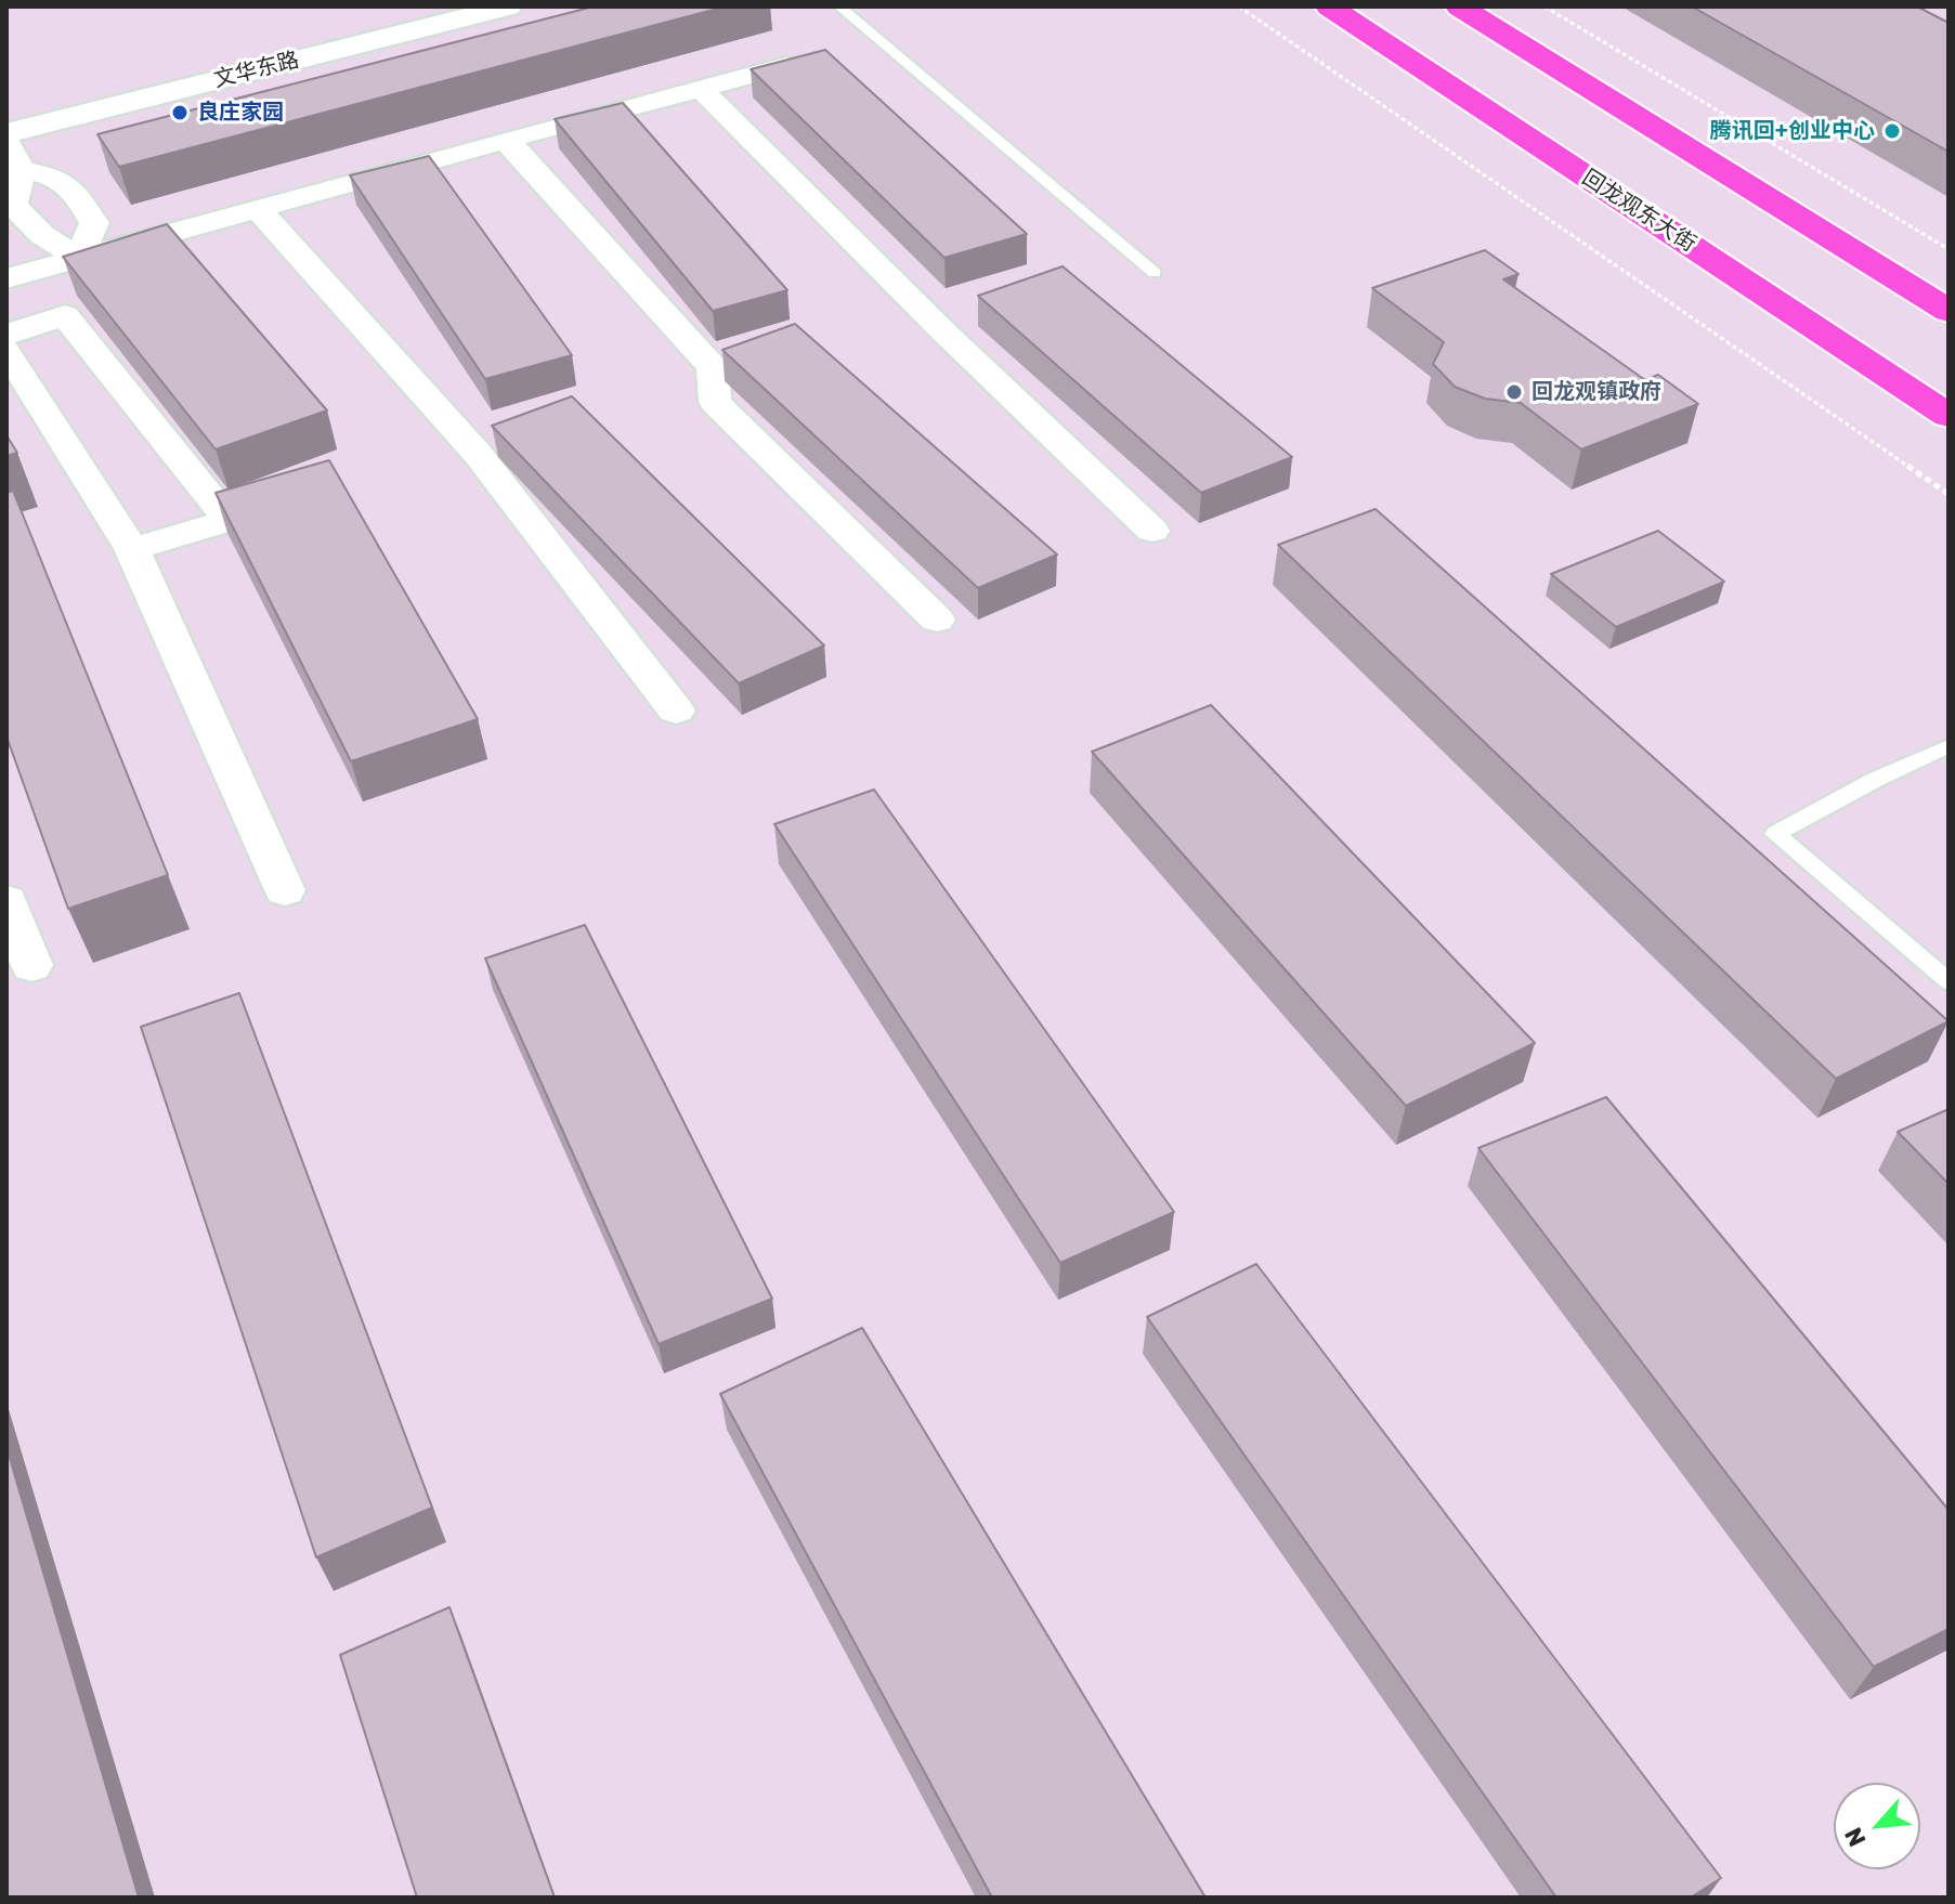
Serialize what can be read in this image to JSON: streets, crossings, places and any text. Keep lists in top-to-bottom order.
{
  "streets": {
    "main road": ["回龙观东大街"],
    "street": ["文华东路"]
  },
  "places": ["良庄家园", "腾讯回+创业中心", "回龙观镇政府"],
  "north": "bottom left"
}
